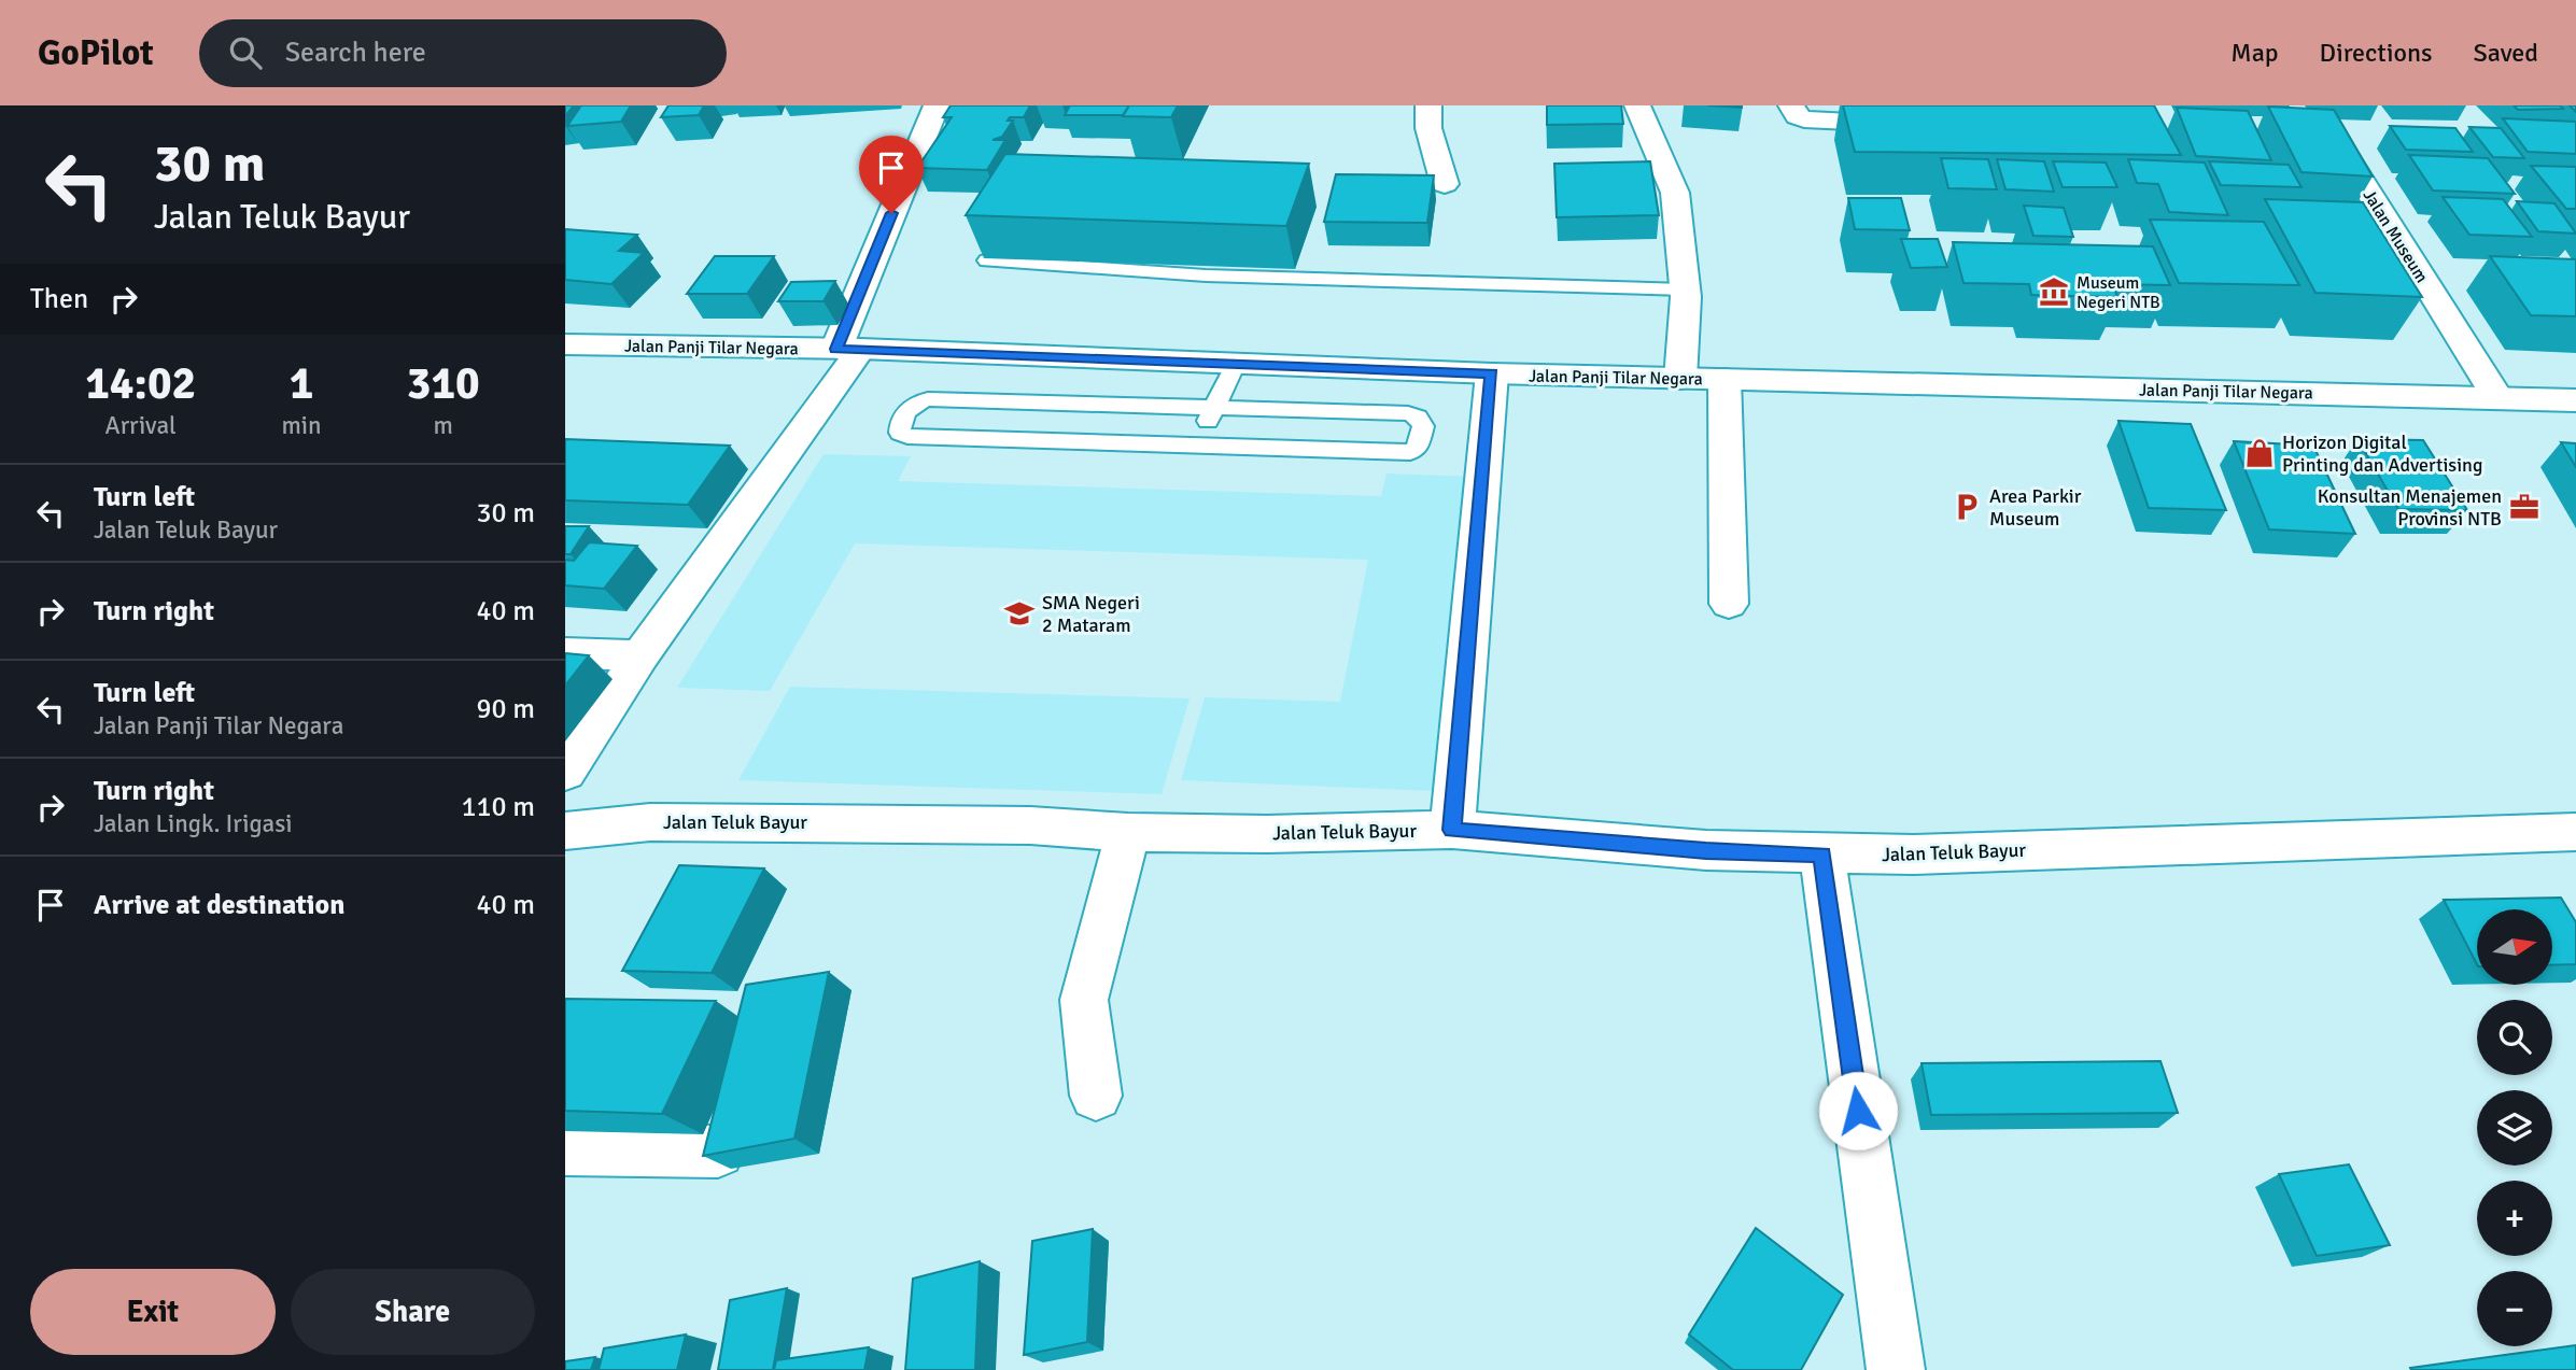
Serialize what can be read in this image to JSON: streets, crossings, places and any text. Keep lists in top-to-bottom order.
{
  "streets": {
    "street": ["Jalan Museum", "Jalan Panji Tilar Negara", "Jalan Teluk Bayur"]
  },
  "crossings": [
    ["Jalan Museum", "Jalan Panji Tilar Negara"]
  ],
  "places": {
    "museum": ["Museum Negeri NTB"],
    "shop": ["Horizon Digital Printing dan Advertising"],
    "parking": ["Area Parkir Museum"],
    "office": ["Konsultan Menajemen Provinsi NTB"],
    "school or university": ["SMA Negeri 2 Mataram"]
  },
  "north": "right",
  "page": {
    "header": "GoPilot",
    "search": "Search here",
    "nav": ["Map", "Directions", "Saved"],
    "turn": ["30 m", "Jalan Teluk Bayur"],
    "then": "Then",
    "eta": [
      "14:02",
      "Arrival",
      "1",
      "min",
      "310",
      "m"
    ],
    "list": [
      {
        "name": "Turn left",
        "note": "Jalan Teluk Bayur",
        "value": "30 m"
      },
      {
        "name": "Turn right",
        "value": "40 m"
      },
      {
        "name": "Turn left",
        "note": "Jalan Panji Tilar Negara",
        "value": "90 m"
      },
      {
        "name": "Turn right",
        "note": "Jalan Lingk. Irigasi",
        "value": "110 m"
      },
      {
        "name": "Arrive at destination",
        "value": "40 m"
      }
    ],
    "map_buttons": ["+", "−"],
    "buttons": ["Exit", "Share"]
  }
}
